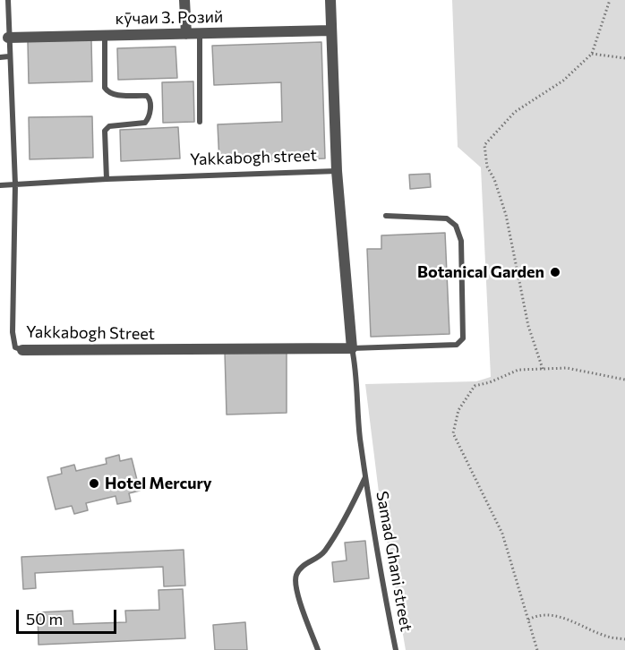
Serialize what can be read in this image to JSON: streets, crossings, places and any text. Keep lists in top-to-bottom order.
{
  "streets": {
    "street": ["кӯчаи З. Розий", "Yakkabogh street", "Yakkabogh Street"],
    "lane": ["Samad Ghani street"]
  },
  "crossings": [
    ["кӯчаи З. Розий", "Yakkabogh street"],
    ["кӯчаи З. Розий", "Yakkabogh Street"],
    ["Yakkabogh street", "Yakkabogh Street"],
    ["Yakkabogh Street", "Samad Ghani street"]
  ],
  "places": ["Botanical Garden", "Hotel Mercury"],
  "scale_bar": "50 m"
}
